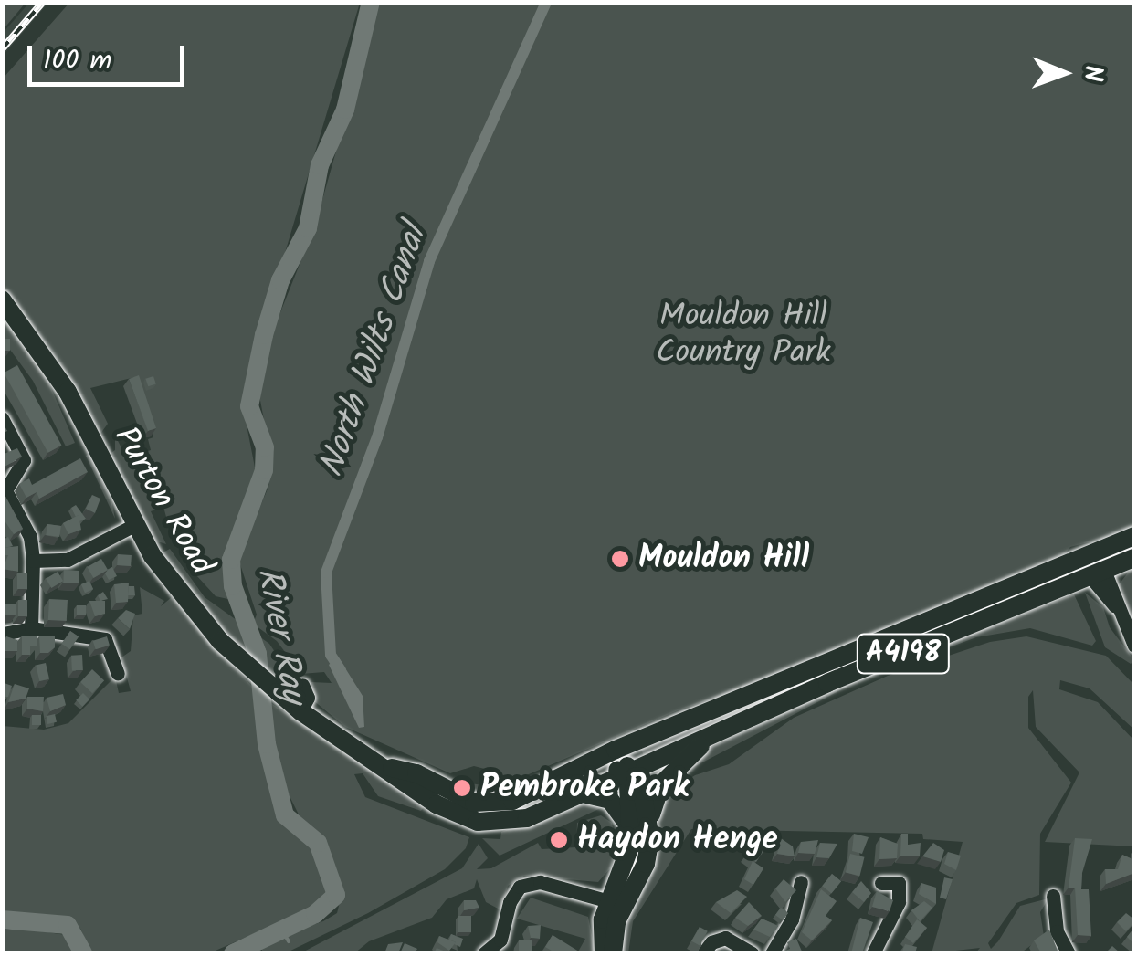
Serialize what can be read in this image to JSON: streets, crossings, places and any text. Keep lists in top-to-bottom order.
{
  "streets": {
    "main road": ["Purton Road", "A4198"]
  },
  "crossings": [
    ["Purton Road", "A4198"]
  ],
  "water": ["North Wilts Canal", "River Ray"],
  "parks": ["Mouldon Hill Country Park"],
  "places": ["Mouldon Hill", "Pembroke Park", "Haydon Henge"],
  "scale_bar": "100 m",
  "north": "right"
}
